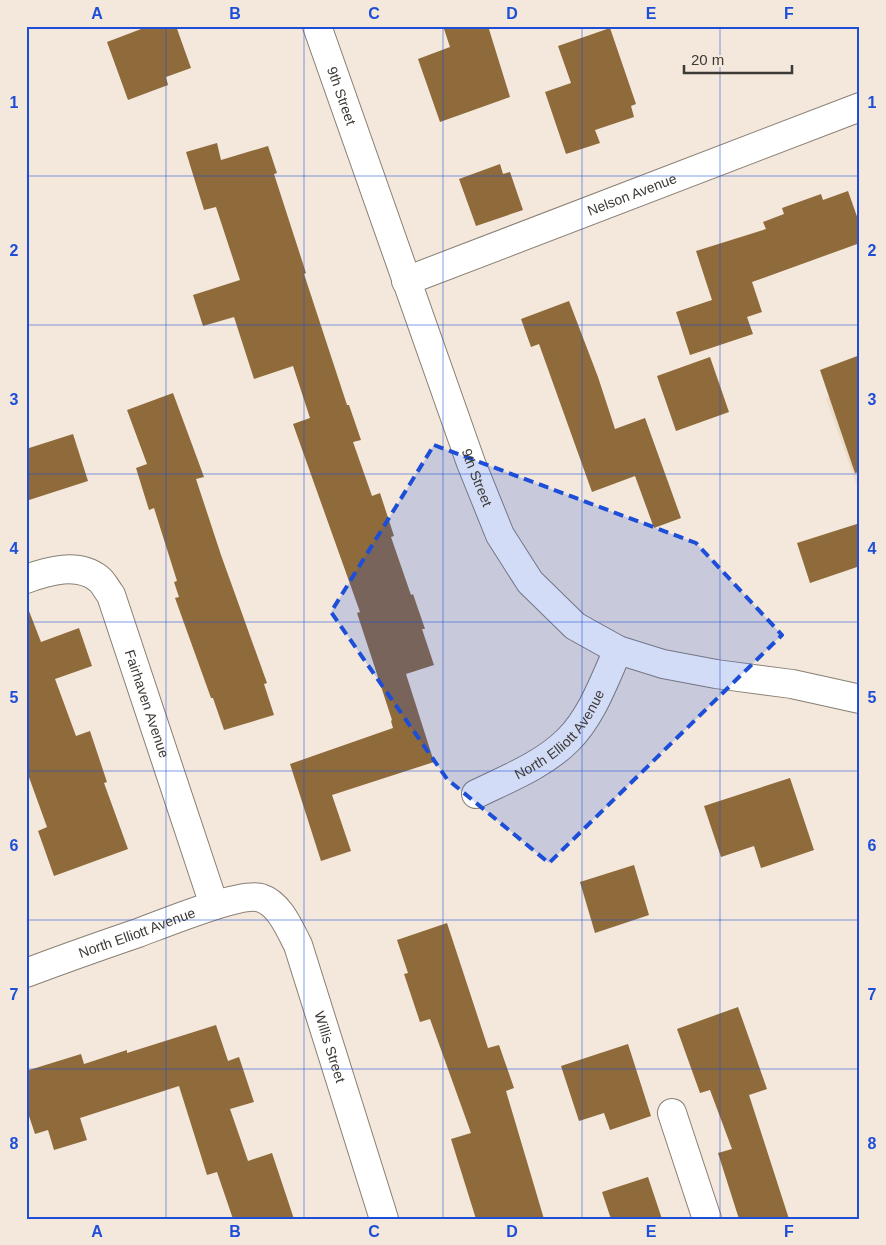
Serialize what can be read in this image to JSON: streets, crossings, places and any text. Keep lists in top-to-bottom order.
{
  "streets": {
    "street": [
      "9th Street",
      "Nelson Avenue",
      "Fairhaven Avenue",
      "North Elliott Avenue",
      "Willis Street"
    ]
  },
  "crossings": [
    ["9th Street", "Nelson Avenue"],
    ["9th Street", "North Elliott Avenue"],
    ["Fairhaven Avenue", "North Elliott Avenue"],
    ["North Elliott Avenue", "Willis Street"]
  ],
  "scale_bar": "20 m",
  "grid": {
    "columns": [
      "A",
      "B",
      "C",
      "D",
      "E",
      "F"
    ],
    "rows": [
      "1",
      "2",
      "3",
      "4",
      "5",
      "6",
      "7",
      "8"
    ]
  }
}
